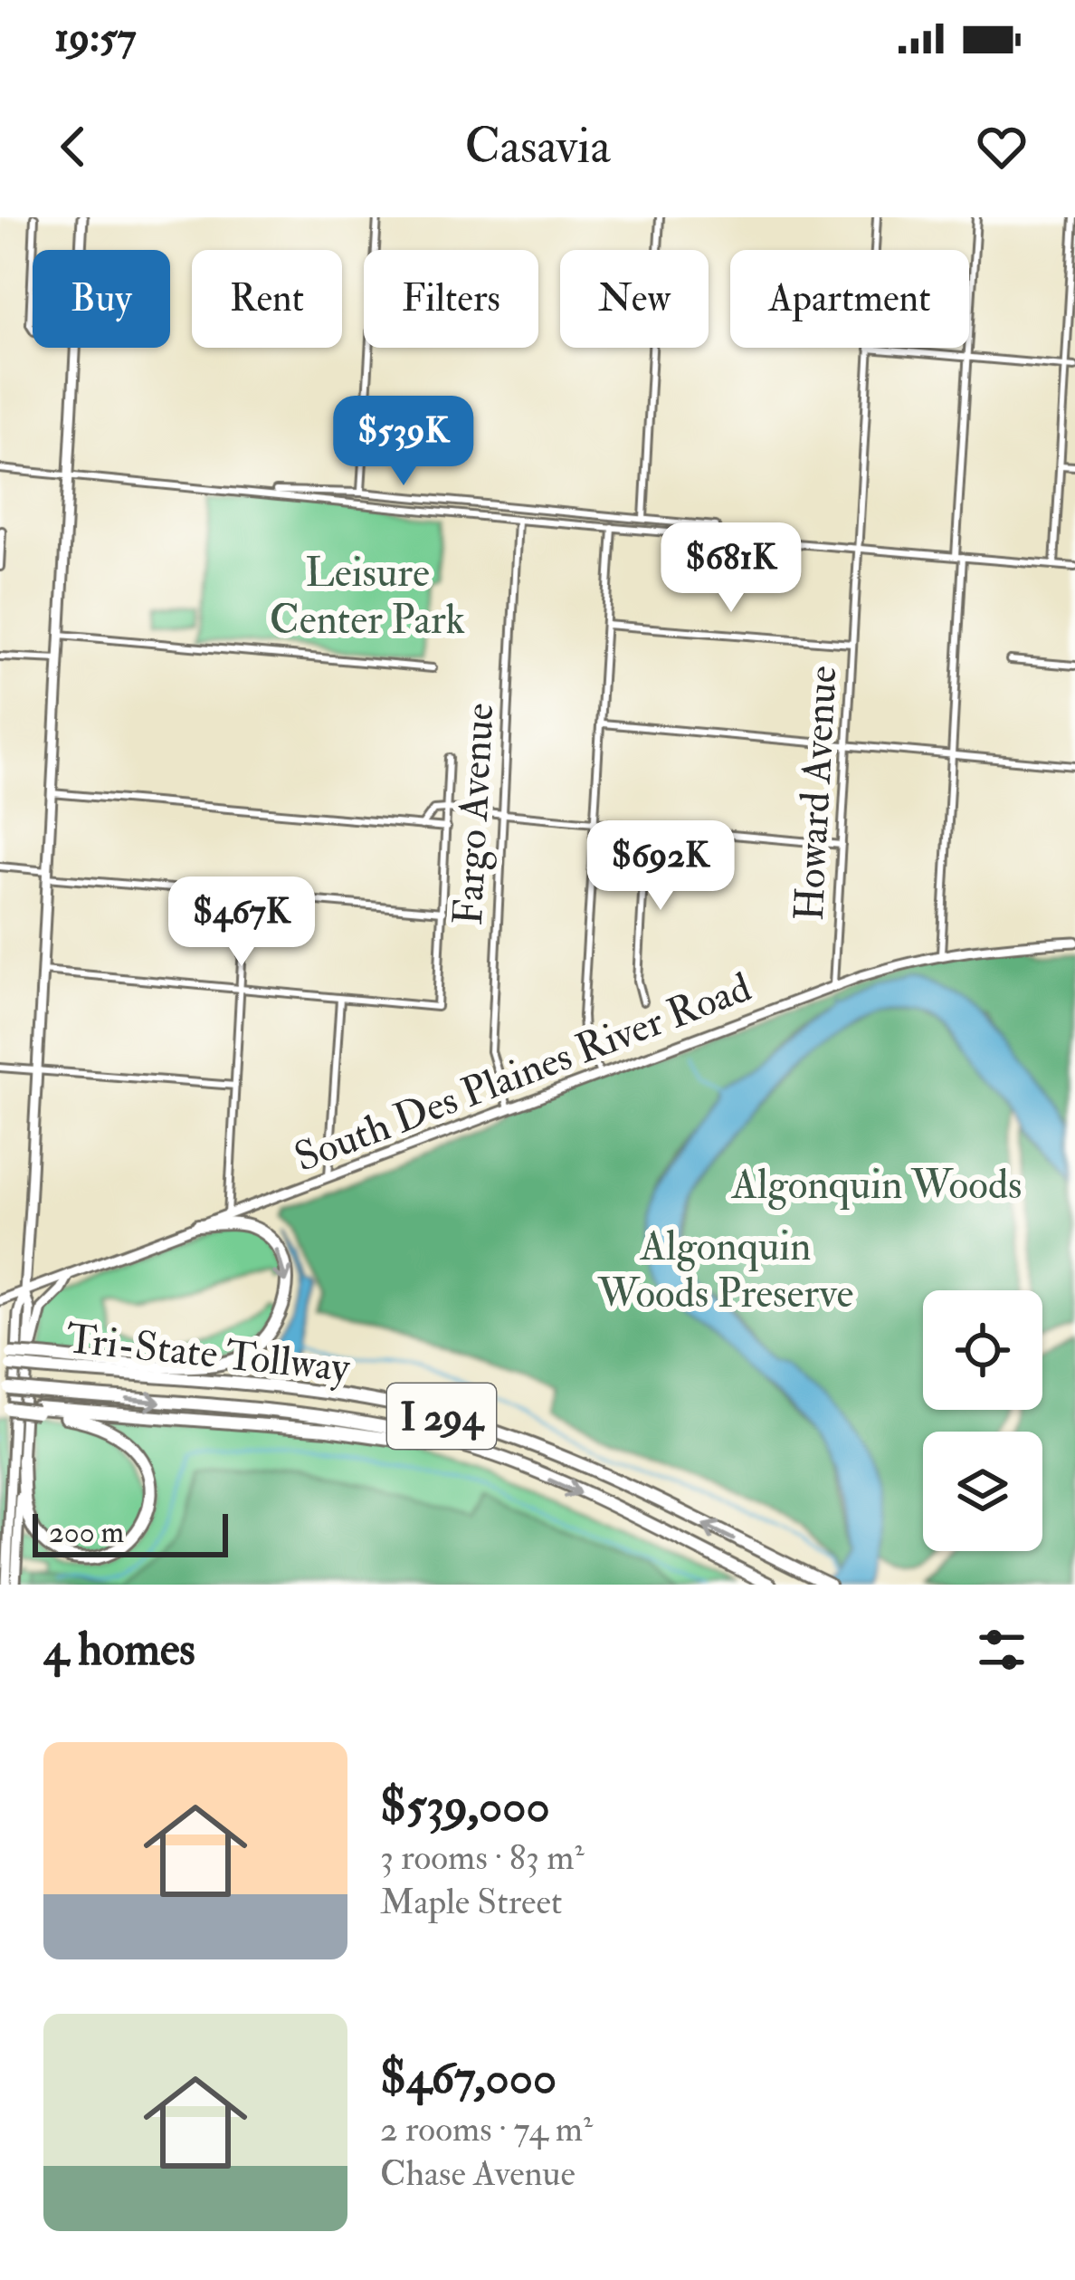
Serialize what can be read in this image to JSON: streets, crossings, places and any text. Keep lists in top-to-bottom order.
{
  "streets": {
    "highway": ["Tri-State Tollway", "I 294"],
    "main road": ["South Des Plaines River Road"],
    "street": ["Howard Avenue", "Fargo Avenue"]
  },
  "crossings": [
    ["Howard Avenue", "South Des Plaines River Road"],
    ["Fargo Avenue", "South Des Plaines River Road"]
  ],
  "parks": ["Leisure Center Park", "Algonquin Woods", "Algonquin Woods Preserve"],
  "scale_bar": "200 m",
  "page": {
    "status": "19:57",
    "header": "Casavia",
    "chip": [
      "Buy",
      "Rent",
      "Filters",
      "New",
      "Apartment"
    ],
    "price": [
      "$539K",
      "$681K",
      "$692K",
      "$467K"
    ],
    "scale": "200 m",
    "heading": "4 homes",
    "list": [
      {
        "name": "$539,000",
        "note": "3 rooms · 83 m² · Maple Street"
      },
      {
        "name": "$467,000",
        "note": "2 rooms · 74 m² · Chase Avenue"
      }
    ]
  }
}
